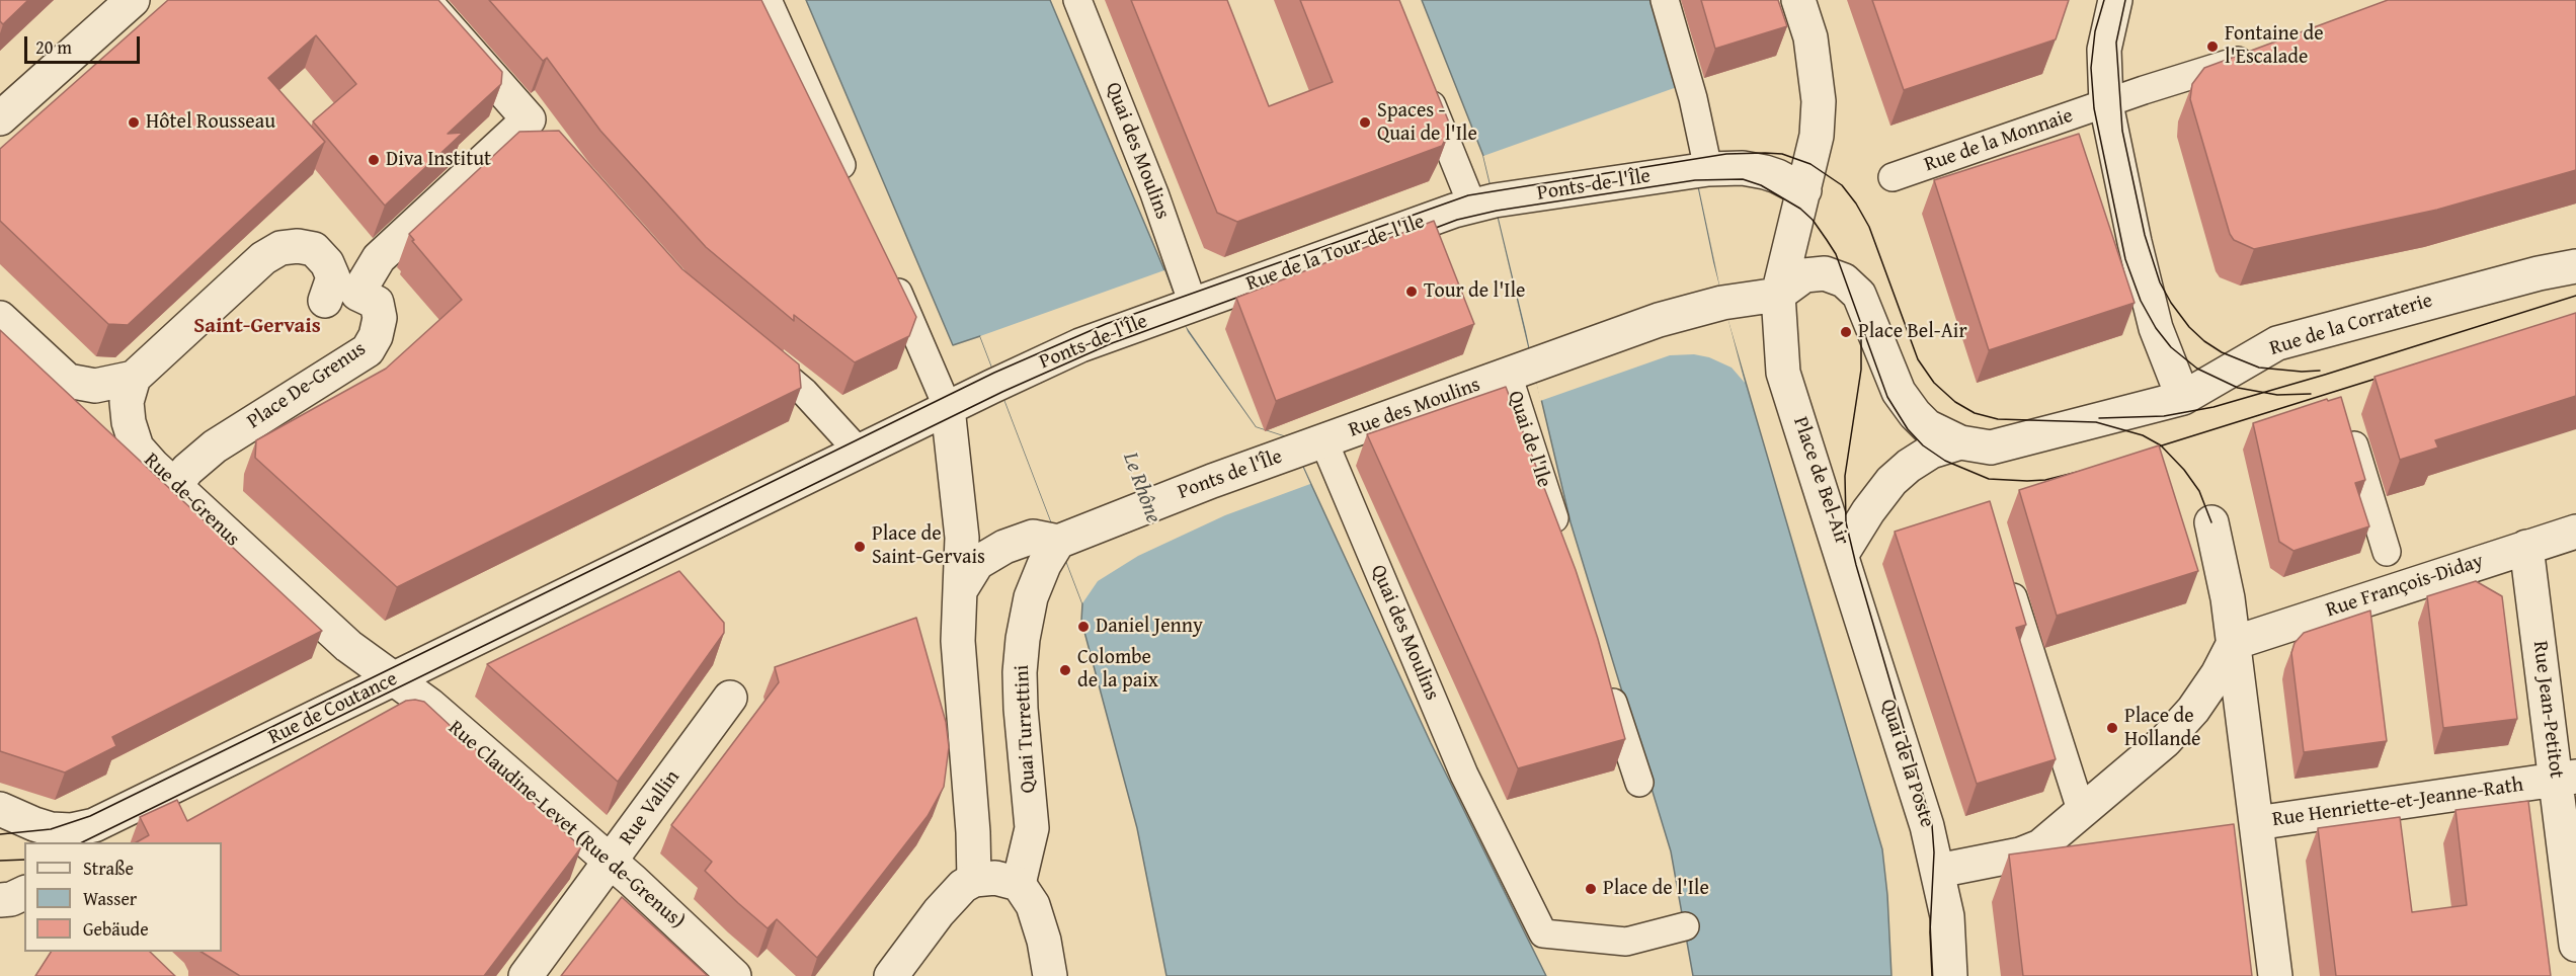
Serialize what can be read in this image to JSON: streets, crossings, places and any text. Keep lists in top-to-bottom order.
{
  "streets": {
    "street": [
      "Rue de la Monnaie",
      "Quai des Moulins",
      "Ponts-de-l'Île",
      "Rue de la Tour-de-l'Ile",
      "Rue de la Corraterie",
      "Place De-Grenus",
      "Rue des Moulins",
      "Quai de l'Ile",
      "Ponts de l'Île",
      "Place de Bel-Air",
      "Rue de-Grenus",
      "Rue François-Diday",
      "Rue de Coutance",
      "Rue Jean-Petitot",
      "Quai Turrettini",
      "Quai de la Poste",
      "Rue Henriette-et-Jeanne-Rath",
      "Rue Vallin",
      "Rue Claudine-Levet (Rue de-Grenus)"
    ]
  },
  "crossings": [
    ["Quai des Moulins", "Ponts-de-l'Île"],
    ["Quai des Moulins", "Rue de la Tour-de-l'Ile"],
    ["Quai des Moulins", "Rue des Moulins"],
    ["Quai des Moulins", "Ponts de l'Île"],
    ["Ponts-de-l'Île", "Rue de la Tour-de-l'Ile"],
    ["Rue de la Corraterie", "Place de Bel-Air"],
    ["Place De-Grenus", "Rue de-Grenus"],
    ["Rue des Moulins", "Quai de l'Ile"],
    ["Rue des Moulins", "Ponts de l'Île"],
    ["Ponts de l'Île", "Quai Turrettini"],
    ["Place de Bel-Air", "Quai de la Poste"],
    ["Rue de-Grenus", "Rue de Coutance"],
    ["Rue de-Grenus", "Rue Claudine-Levet (Rue de-Grenus)"],
    ["Rue François-Diday", "Rue Jean-Petitot"],
    ["Rue de Coutance", "Rue Claudine-Levet (Rue de-Grenus)"],
    ["Rue Jean-Petitot", "Rue Henriette-et-Jeanne-Rath"],
    ["Rue Vallin", "Rue Claudine-Levet (Rue de-Grenus)"]
  ],
  "districts": ["Saint-Gervais"],
  "water": ["Le Rhône"],
  "places": [
    "Fontaine de l'Escalade",
    "Hôtel Rousseau",
    "Spaces - Quai de l'Ile",
    "Diva Institut",
    "Tour de l'Ile",
    "Place Bel-Air",
    "Place de Saint-Gervais",
    "Daniel Jenny",
    "Colombe de la paix",
    "Place de Hollande",
    "Place de l'Ile"
  ],
  "legend": ["Straße", "Wasser", "Gebäude"],
  "scale_bar": "20 m"
}
